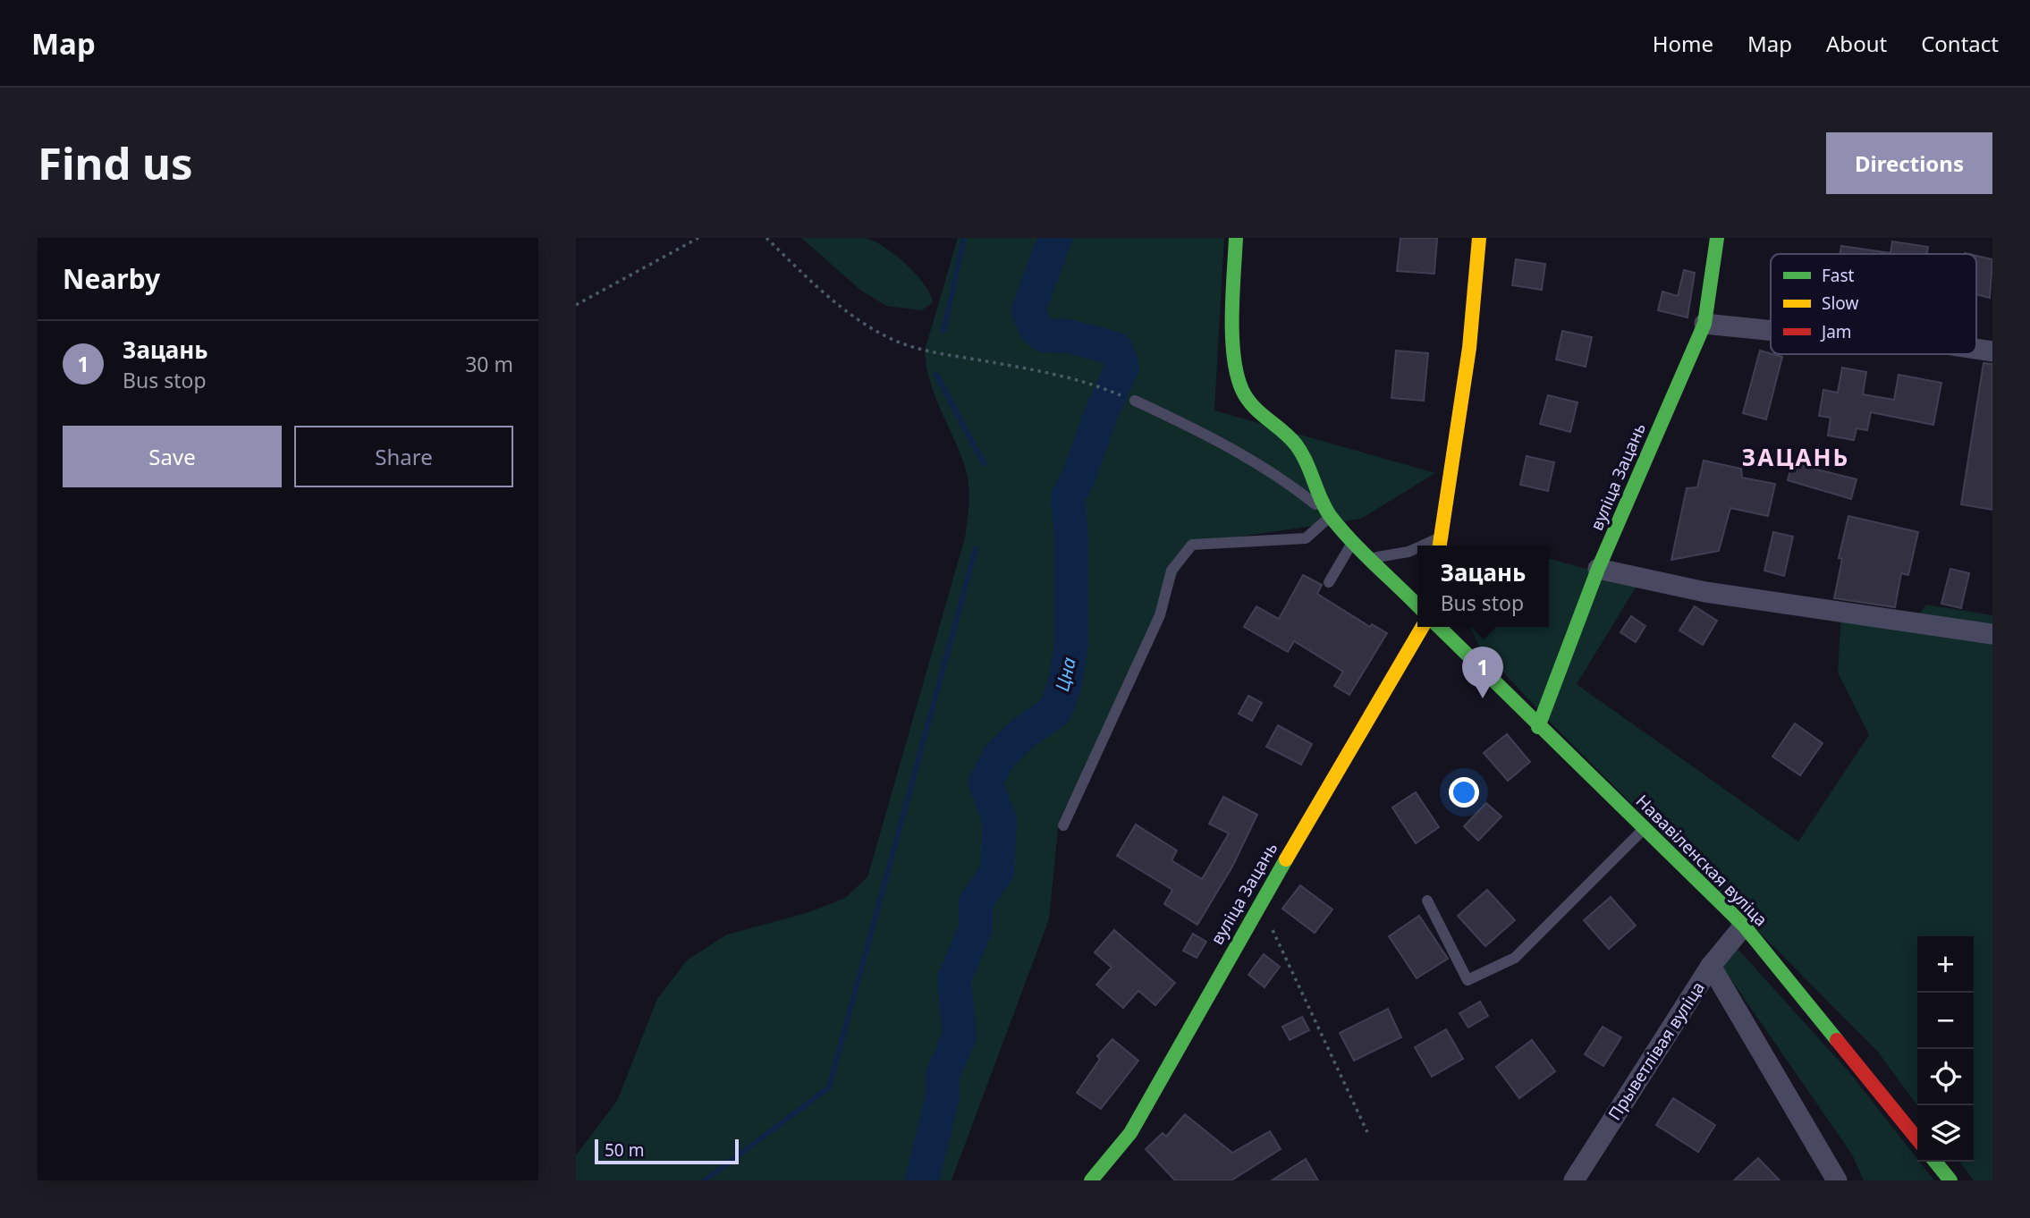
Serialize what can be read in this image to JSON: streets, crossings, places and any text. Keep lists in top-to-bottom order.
{
  "streets": {
    "street": ["вуліца Зацань", "Нававіленская вуліца", "Прыветлівая вуліца"]
  },
  "crossings": [
    ["вуліца Зацань", "Нававіленская вуліца"],
    ["Нававіленская вуліца", "Прыветлівая вуліца"]
  ],
  "districts": ["ЗАЦАНЬ"],
  "water": ["Цна"],
  "legend": ["Fast", "Slow", "Jam"],
  "scale_bar": "50 m",
  "page": {
    "header": "Map",
    "nav": [
      "Home",
      "Map",
      "About",
      "Contact"
    ],
    "buttons": [
      "Directions",
      ["Save", "Share"]
    ],
    "title": "Find us",
    "heading": "Nearby",
    "list": [
      {
        "mark": "1",
        "name": "Зацань",
        "note": "Bus stop",
        "value": "30 m"
      }
    ],
    "popup": ["Зацань", "Bus stop"],
    "pins": "1",
    "map_buttons": ["+", "−"],
    "scale": "50 m"
  }
}
